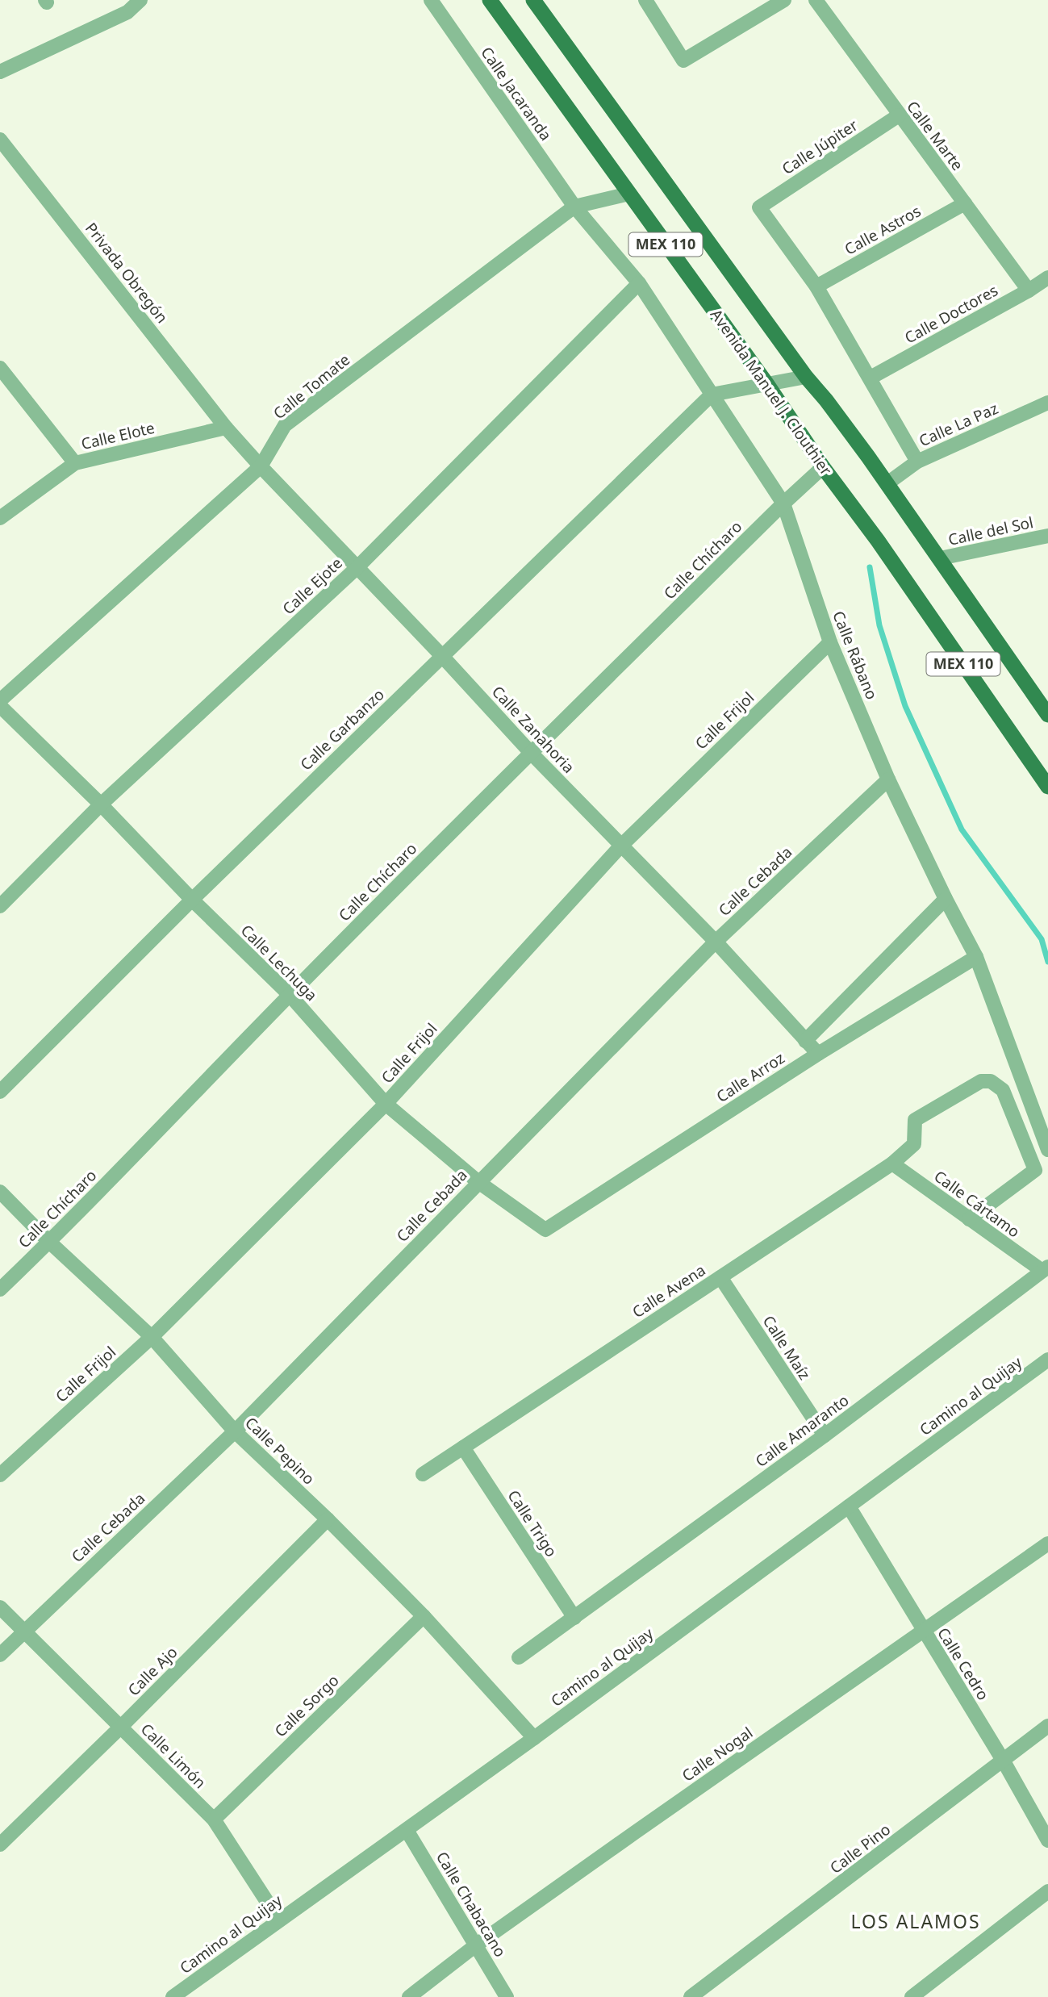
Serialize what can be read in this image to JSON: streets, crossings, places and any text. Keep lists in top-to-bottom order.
{
  "streets": {
    "main road": ["MEX 110", "Avenida Manuel J. Clouthier"],
    "street": [
      "Calle Jacaranda",
      "Calle Marte",
      "Calle Júpiter",
      "Calle Astros",
      "Privada Obregón",
      "Calle Doctores",
      "Calle Tomate",
      "Calle La Paz",
      "Calle Elote",
      "Calle del Sol",
      "Calle Chícharo",
      "Calle Ejote",
      "Calle Rábano",
      "Calle Frijol",
      "Calle Garbanzo",
      "Calle Zanahoria",
      "Calle Cebada",
      "Calle Lechuga",
      "Calle Arroz",
      "Calle Cártamo",
      "Calle Avena",
      "Calle Maíz",
      "Camino al Quijay",
      "Calle Amaranto",
      "Calle Pepino",
      "Calle Trigo",
      "Calle Cedro",
      "Calle Ajo",
      "Calle Sorgo",
      "Calle Nogal",
      "Calle Limón",
      "Calle Pino",
      "Calle Chabacano"
    ]
  },
  "crossings": [
    ["Calle Jacaranda", "Calle Tomate"],
    ["Calle Jacaranda", "Calle Rábano"],
    ["Calle Marte", "Calle Júpiter"],
    ["Calle Marte", "Calle Astros"],
    ["Calle Marte", "Calle Doctores"],
    ["Calle Júpiter", "Calle Astros"],
    ["MEX 110", "Calle La Paz"],
    ["MEX 110", "Calle del Sol"],
    ["Privada Obregón", "Calle Elote"],
    ["Privada Obregón", "Calle Zanahoria"],
    ["Calle Tomate", "Avenida Manuel J. Clouthier"],
    ["Calle Tomate", "Calle Rábano"],
    ["Calle Tomate", "Calle Zanahoria"],
    ["Avenida Manuel J. Clouthier", "Calle Chícharo"],
    ["Calle Elote", "Calle Zanahoria"],
    ["Calle Chícharo", "Calle Rábano"],
    ["Calle Chícharo", "Calle Zanahoria"],
    ["Calle Chícharo", "Calle Lechuga"],
    ["Calle Chícharo", "Calle Pepino"],
    ["Calle Ejote", "Calle Rábano"],
    ["Calle Ejote", "Calle Zanahoria"],
    ["Calle Ejote", "Calle Lechuga"],
    ["Calle Rábano", "Calle Frijol"],
    ["Calle Rábano", "Calle Garbanzo"],
    ["Calle Rábano", "Calle Cebada"],
    ["Calle Rábano", "Calle Arroz"],
    ["Calle Frijol", "Calle Zanahoria"],
    ["Calle Frijol", "Calle Lechuga"],
    ["Calle Frijol", "Calle Pepino"],
    ["Calle Garbanzo", "Calle Zanahoria"],
    ["Calle Garbanzo", "Calle Lechuga"],
    ["Calle Zanahoria", "Calle Cebada"],
    ["Calle Zanahoria", "Calle Arroz"],
    ["Calle Cebada", "Calle Lechuga"],
    ["Calle Cebada", "Calle Pepino"],
    ["Calle Cebada", "Calle Limón"],
    ["Calle Lechuga", "Calle Arroz"],
    ["Calle Cártamo", "Calle Avena"],
    ["Calle Cártamo", "Calle Amaranto"],
    ["Calle Avena", "Calle Maíz"],
    ["Calle Avena", "Calle Trigo"],
    ["Calle Maíz", "Calle Amaranto"],
    ["Camino al Quijay", "Calle Pepino"],
    ["Camino al Quijay", "Calle Cedro"],
    ["Camino al Quijay", "Calle Limón"],
    ["Camino al Quijay", "Calle Chabacano"],
    ["Calle Amaranto", "Calle Trigo"],
    ["Calle Pepino", "Calle Ajo"],
    ["Calle Pepino", "Calle Sorgo"],
    ["Calle Cedro", "Calle Nogal"],
    ["Calle Cedro", "Calle Pino"],
    ["Calle Ajo", "Calle Limón"],
    ["Calle Sorgo", "Calle Limón"],
    ["Calle Nogal", "Calle Chabacano"]
  ],
  "districts": ["LOS ALAMOS"]
}
